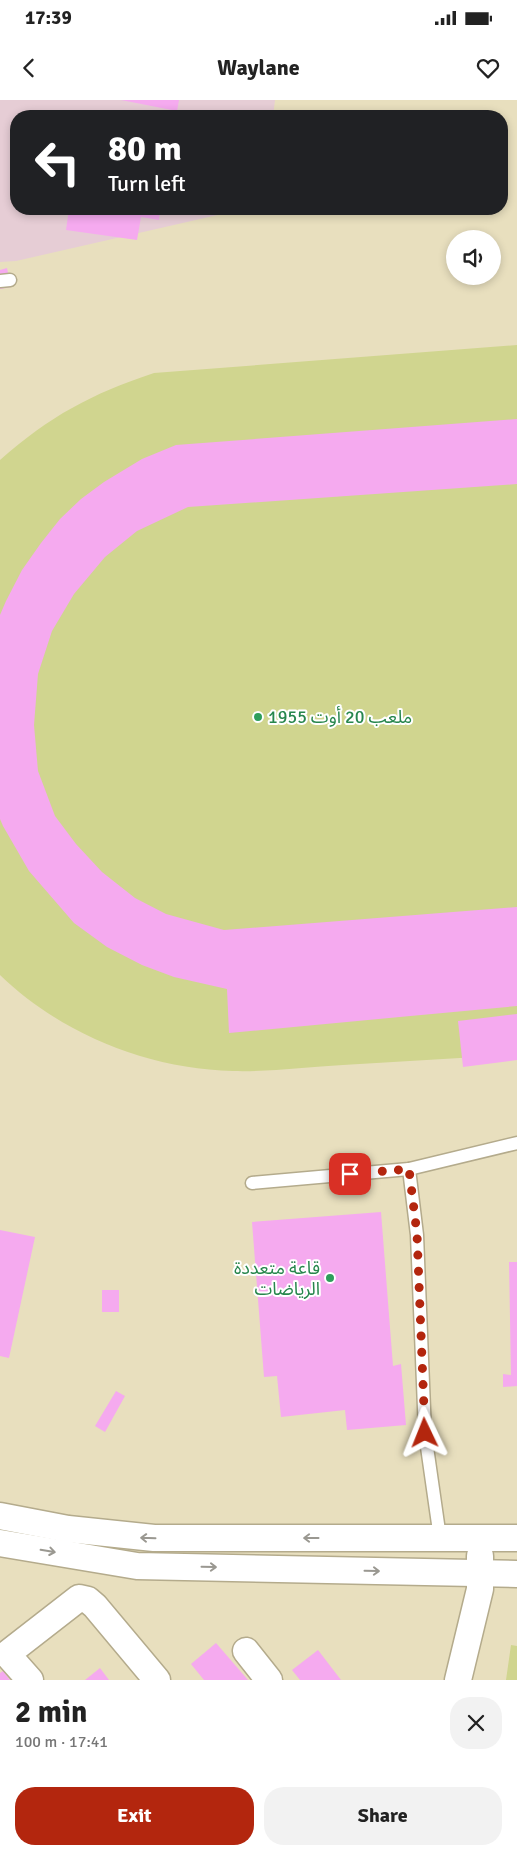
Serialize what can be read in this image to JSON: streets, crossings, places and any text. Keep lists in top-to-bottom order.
{
  "places": ["ملعب 20 أوت 1955", "قاعة متعددة الرياضات"],
  "page": {
    "status": "17:39",
    "header": "Waylane",
    "turn": ["80 m", "Turn left"],
    "heading": ["2 min", "100 m · 17:41"],
    "buttons": ["Exit", "Share"]
  }
}
